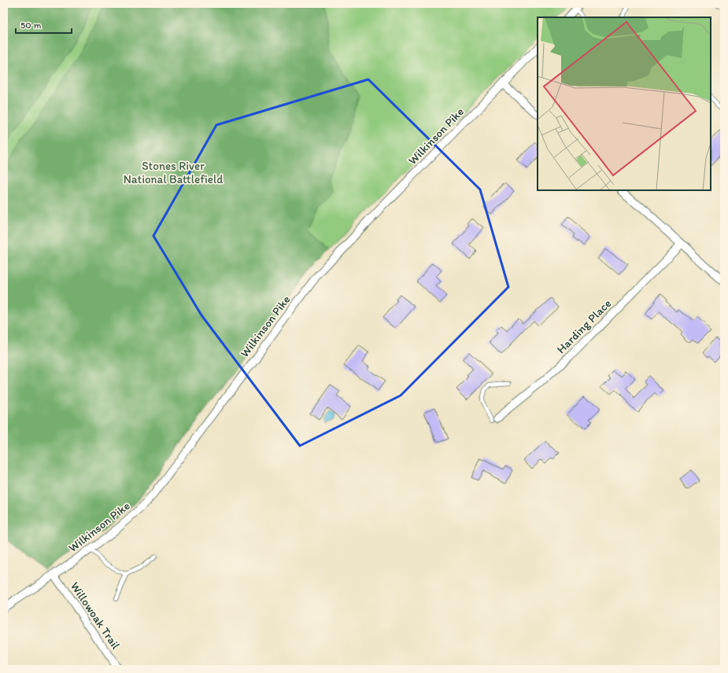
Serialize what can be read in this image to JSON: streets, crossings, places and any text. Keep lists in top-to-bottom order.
{
  "streets": {
    "street": ["Wilkinson Pike", "Harding Place", "Willowoak Trail"]
  },
  "crossings": [
    ["Wilkinson Pike", "Willowoak Trail"]
  ],
  "parks": ["Stones River National Battlefield"],
  "scale_bar": "50 m"
}
